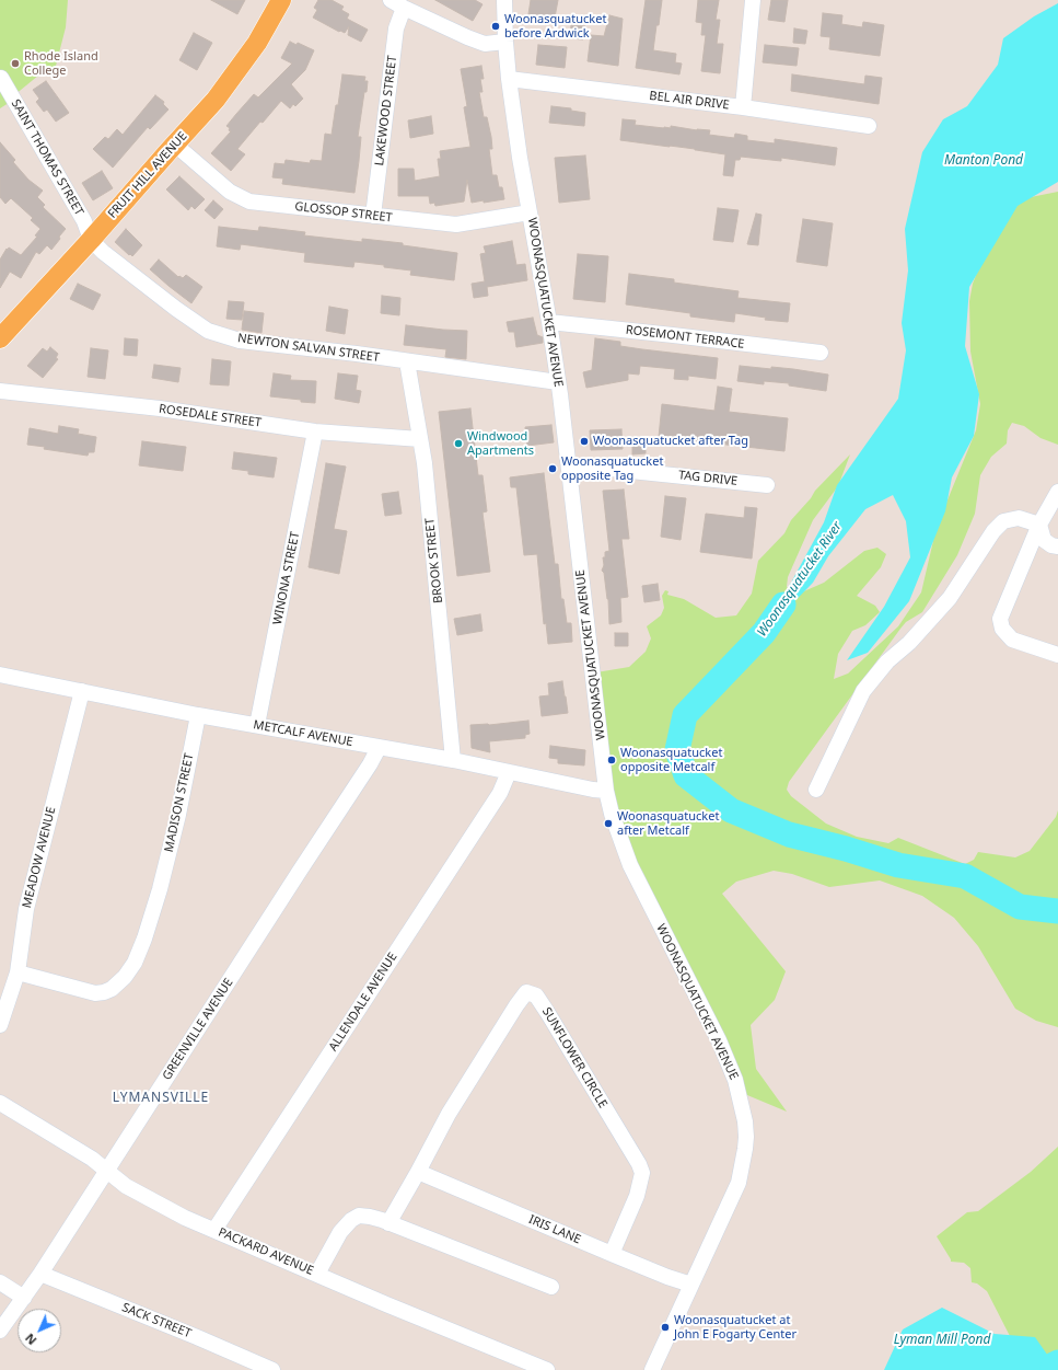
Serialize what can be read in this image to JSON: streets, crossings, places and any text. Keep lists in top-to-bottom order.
{
  "streets": {
    "main road": ["FRUIT HILL AVENUE"],
    "street": [
      "BEL AIR DRIVE",
      "LAKEWOOD STREET",
      "SAINT THOMAS STREET",
      "GLOSSOP STREET",
      "WOONASQUATUCKET AVENUE",
      "ROSEMONT TERRACE",
      "NEWTON SALVAN STREET",
      "ROSEDALE STREET",
      "TAG DRIVE",
      "BROOK STREET",
      "WINONA STREET",
      "METCALF AVENUE",
      "MADISON STREET",
      "MEADOW AVENUE",
      "ALLENDALE AVENUE",
      "GREENVILLE AVENUE",
      "SUNFLOWER CIRCLE",
      "IRIS LANE",
      "PACKARD AVENUE",
      "SACK STREET"
    ]
  },
  "crossings": [
    ["BEL AIR DRIVE", "WOONASQUATUCKET AVENUE"],
    ["LAKEWOOD STREET", "GLOSSOP STREET"],
    ["SAINT THOMAS STREET", "FRUIT HILL AVENUE"],
    ["SAINT THOMAS STREET", "NEWTON SALVAN STREET"],
    ["FRUIT HILL AVENUE", "GLOSSOP STREET"],
    ["FRUIT HILL AVENUE", "NEWTON SALVAN STREET"],
    ["GLOSSOP STREET", "WOONASQUATUCKET AVENUE"],
    ["WOONASQUATUCKET AVENUE", "ROSEMONT TERRACE"],
    ["WOONASQUATUCKET AVENUE", "NEWTON SALVAN STREET"],
    ["WOONASQUATUCKET AVENUE", "TAG DRIVE"],
    ["WOONASQUATUCKET AVENUE", "METCALF AVENUE"],
    ["WOONASQUATUCKET AVENUE", "IRIS LANE"],
    ["NEWTON SALVAN STREET", "BROOK STREET"],
    ["ROSEDALE STREET", "BROOK STREET"],
    ["ROSEDALE STREET", "WINONA STREET"],
    ["BROOK STREET", "METCALF AVENUE"],
    ["WINONA STREET", "METCALF AVENUE"],
    ["METCALF AVENUE", "MADISON STREET"],
    ["METCALF AVENUE", "MEADOW AVENUE"],
    ["METCALF AVENUE", "ALLENDALE AVENUE"],
    ["METCALF AVENUE", "GREENVILLE AVENUE"],
    ["MADISON STREET", "MEADOW AVENUE"],
    ["ALLENDALE AVENUE", "PACKARD AVENUE"],
    ["GREENVILLE AVENUE", "PACKARD AVENUE"],
    ["GREENVILLE AVENUE", "SACK STREET"],
    ["SUNFLOWER CIRCLE", "IRIS LANE"]
  ],
  "districts": ["LYMANSVILLE"],
  "water": ["Manton Pond", "Woonasquatucket River", "Lyman Mill Pond"],
  "places": [
    "Woonasquatucket before Ardwick",
    "Rhode Island College",
    "Woonasquatucket after Tag",
    "Windwood Apartments",
    "Woonasquatucket opposite Tag",
    "Woonasquatucket opposite Metcalf",
    "Woonasquatucket after Metcalf",
    "Woonasquatucket at John E Fogarty Center"
  ],
  "north": "bottom left"
}
